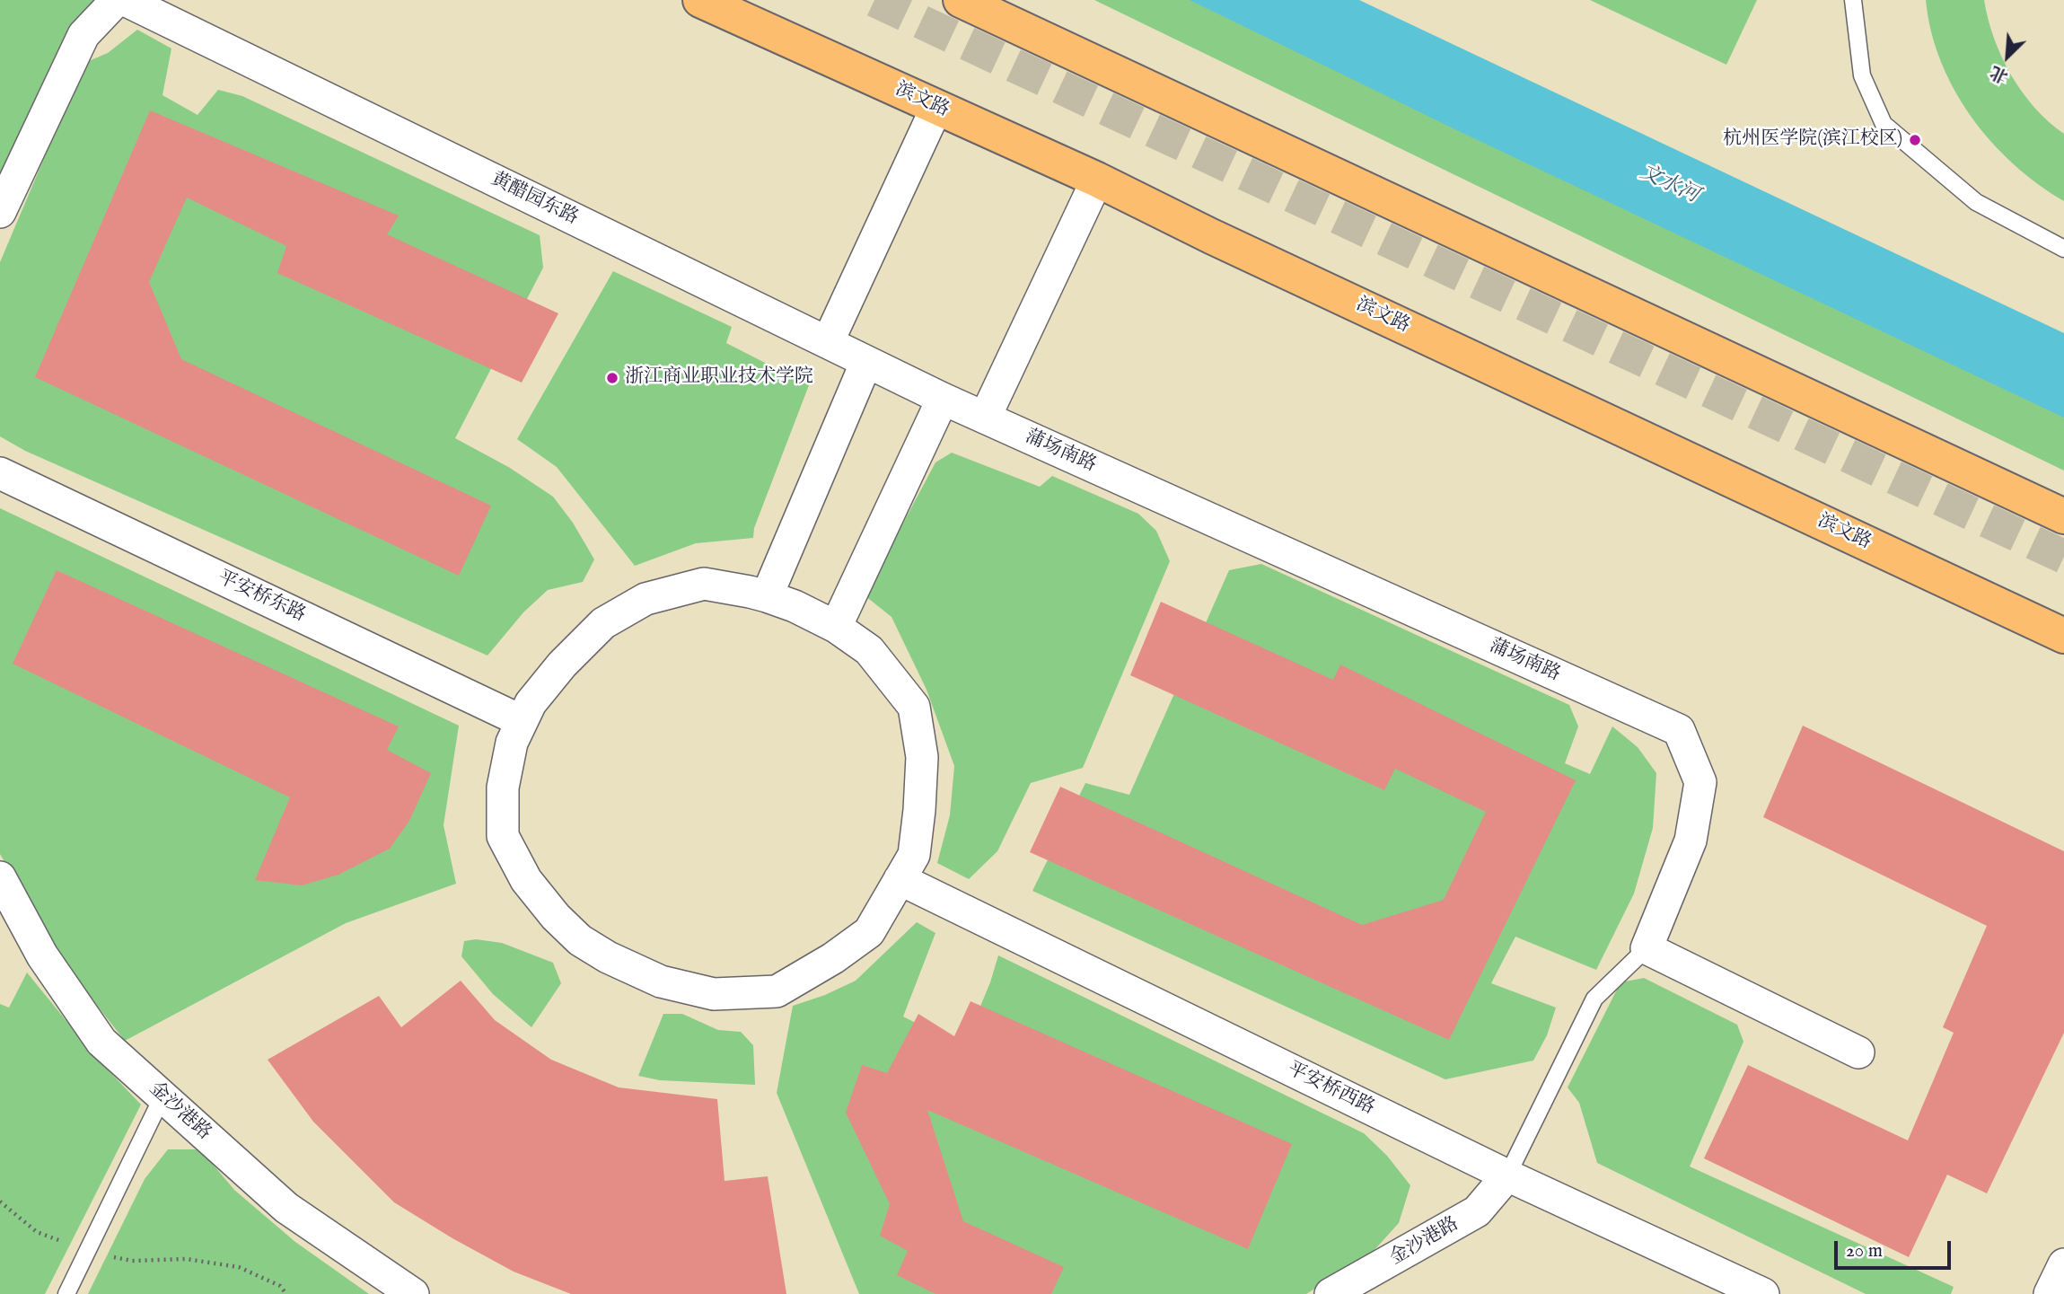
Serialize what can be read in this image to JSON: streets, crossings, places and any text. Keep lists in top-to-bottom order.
{
  "streets": {
    "main road": ["滨文路"],
    "street": [
      "黄醋园东路",
      "蒲场南路",
      "平安桥东路",
      "平安桥西路",
      "金沙港路"
    ]
  },
  "crossings": [
    ["黄醋园东路", "蒲场南路"],
    ["平安桥西路", "金沙港路"]
  ],
  "water": ["文水河"],
  "places": ["杭州医学院(滨江校区)", "浙江商业职业技术学院"],
  "scale_bar": "20 m",
  "north": "bottom left"
}
